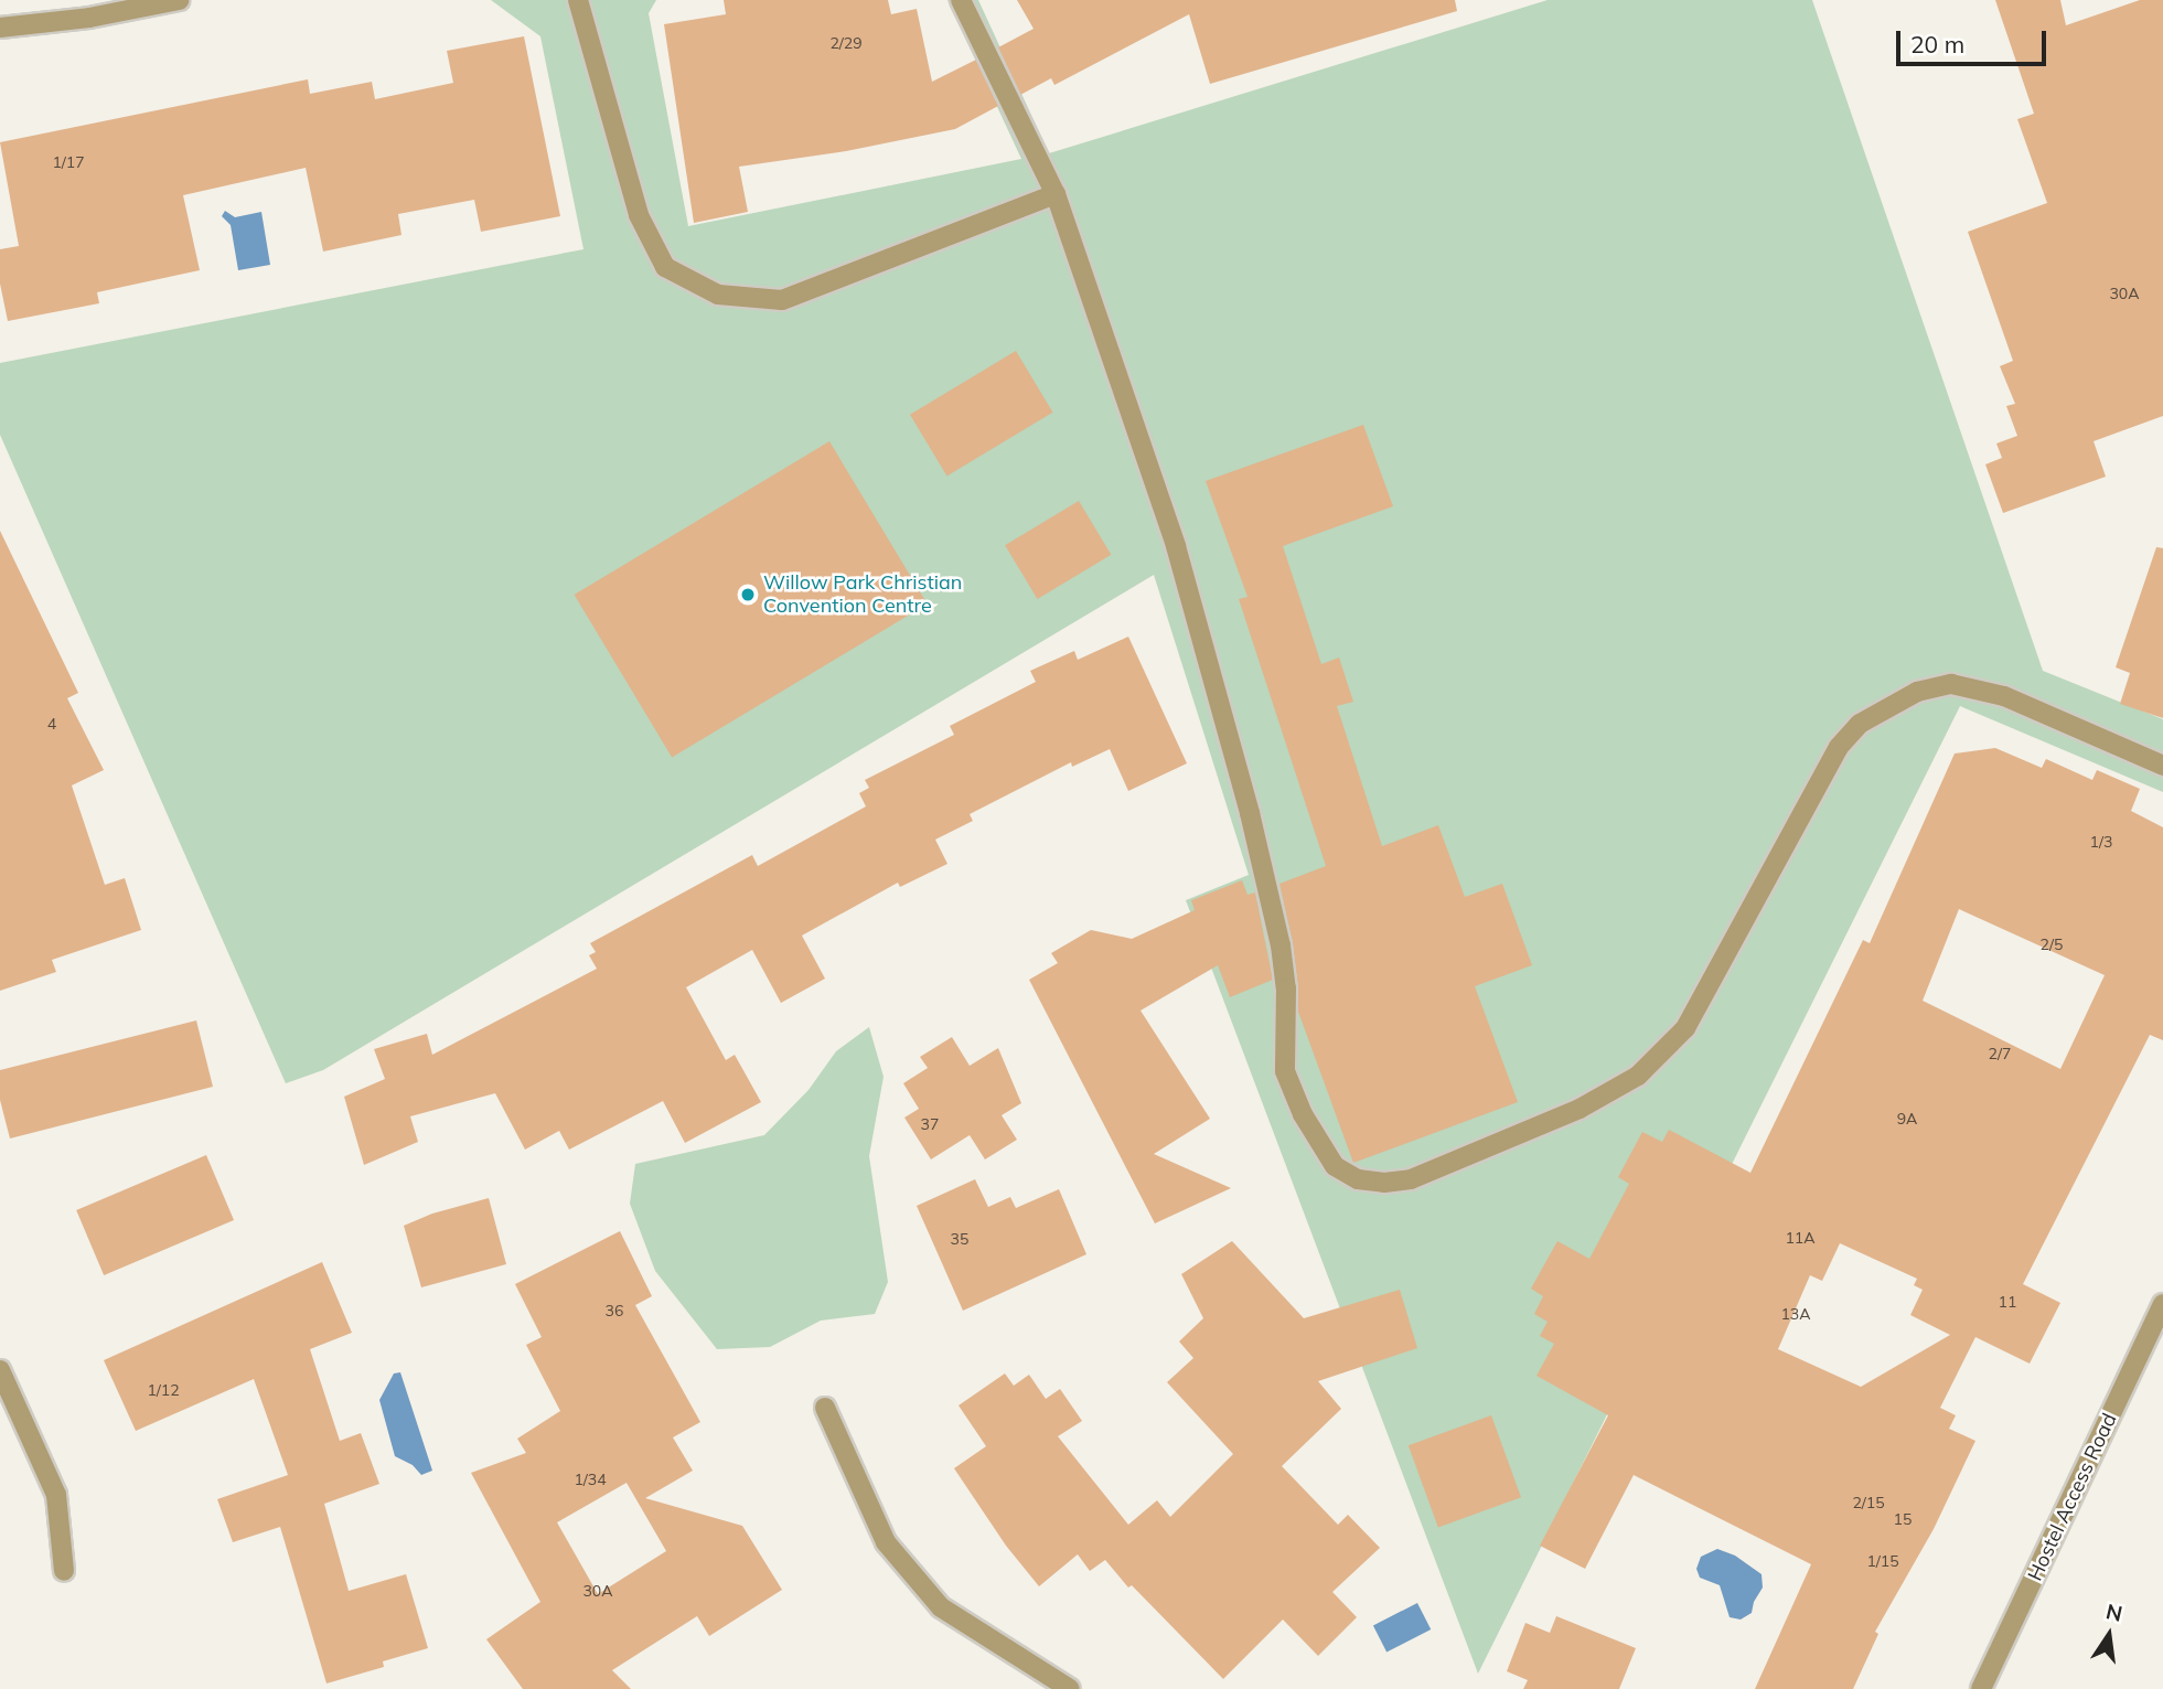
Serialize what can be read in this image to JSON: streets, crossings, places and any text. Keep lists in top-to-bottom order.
{
  "streets": {
    "street": ["Hostel Access Road"]
  },
  "places": ["Willow Park Christian Convention Centre"],
  "house_numbers": [
    "2/29",
    "1/17",
    "30A",
    "4",
    "1/3",
    "2/5",
    "2/7",
    "9A",
    "37",
    "11A",
    "35",
    "11",
    "36",
    "13A",
    "1/12",
    "1/34",
    "2/15",
    "15",
    "1/15",
    "30A"
  ],
  "scale_bar": "20 m",
  "north": "top"
}
